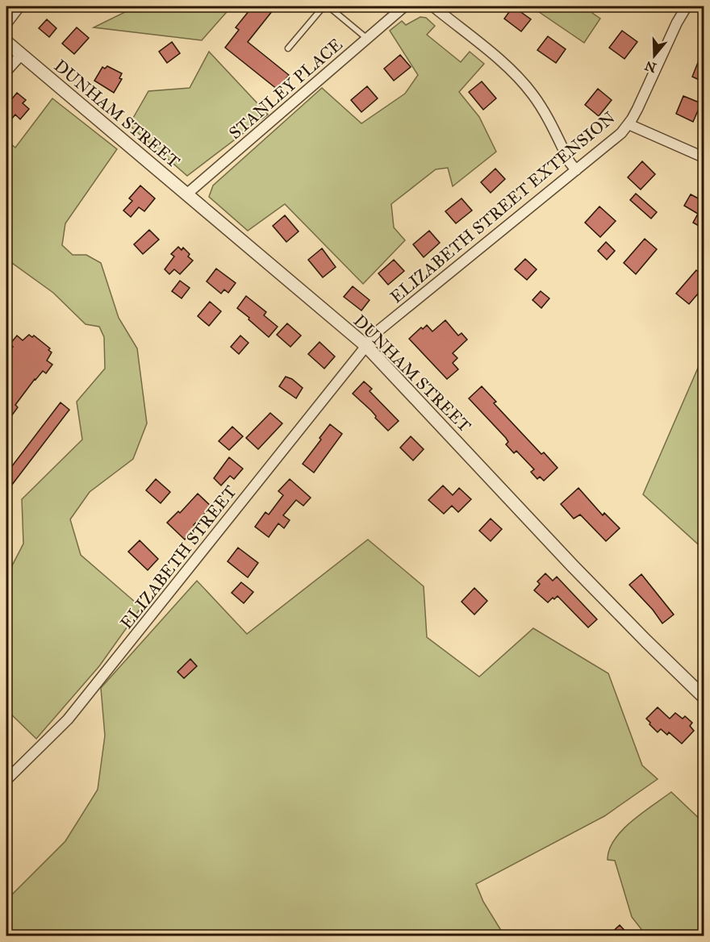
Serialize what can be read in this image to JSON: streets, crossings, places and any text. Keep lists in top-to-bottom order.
{
  "streets": {
    "street": [
      "STANLEY PLACE",
      "DUNHAM STREET",
      "ELIZABETH STREET EXTENSION",
      "ELIZABETH STREET"
    ]
  },
  "crossings": [
    ["STANLEY PLACE", "DUNHAM STREET"],
    ["DUNHAM STREET", "ELIZABETH STREET EXTENSION"],
    ["DUNHAM STREET", "ELIZABETH STREET"],
    ["ELIZABETH STREET EXTENSION", "ELIZABETH STREET"]
  ],
  "north": "bottom"
}
